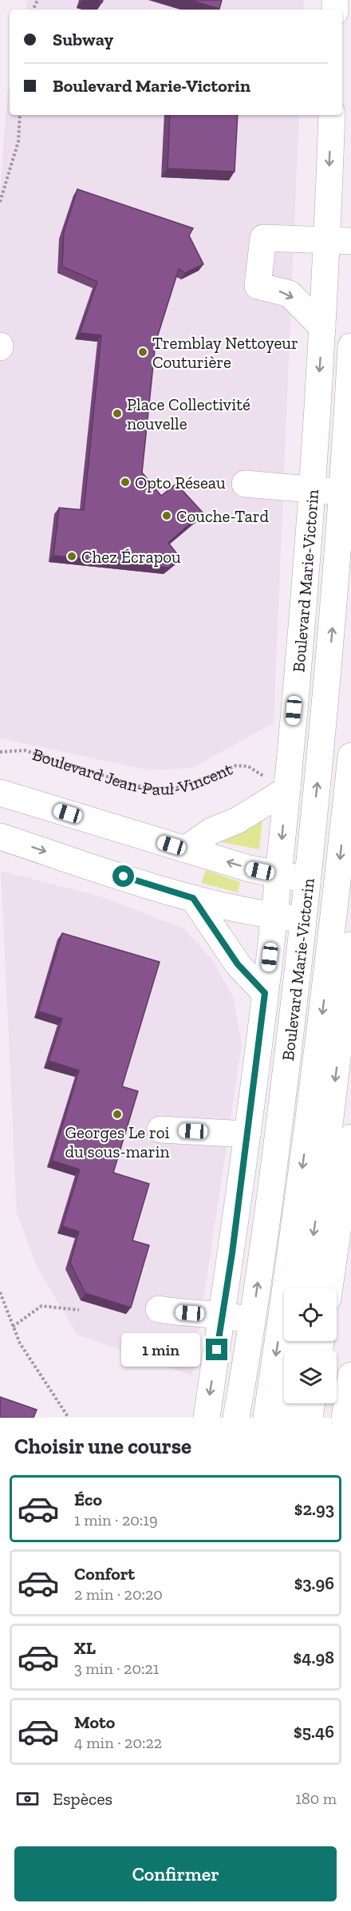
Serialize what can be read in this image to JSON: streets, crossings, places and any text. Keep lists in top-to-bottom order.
{
  "streets": {
    "main road": ["Boulevard Marie-Victorin"],
    "path": ["Boulevard Jean-Paul-Vincent"]
  },
  "places": [
    "Tremblay Nettoyeur Couturière",
    "Place Collectivité nouvelle",
    "Opto Réseau",
    "Couche-Tard",
    "Chez Écrapou",
    "Georges Le roi du sous-marin"
  ],
  "page": {
    "banner": ["Subway", "Boulevard Marie-Victorin"],
    "bubble": "1 min",
    "heading": "Choisir une course",
    "list": [
      {
        "name": "Éco",
        "note": "1 min · 20:19",
        "value": "$2.93"
      },
      {
        "name": "Confort",
        "note": "2 min · 20:20",
        "value": "$3.96"
      },
      {
        "name": "XL",
        "note": "3 min · 20:21",
        "value": "$4.98"
      },
      {
        "name": "Moto",
        "note": "4 min · 20:22",
        "value": "$5.46"
      }
    ],
    "pay": ["Espèces", "180 m"],
    "buttons": "Confirmer"
  }
}
